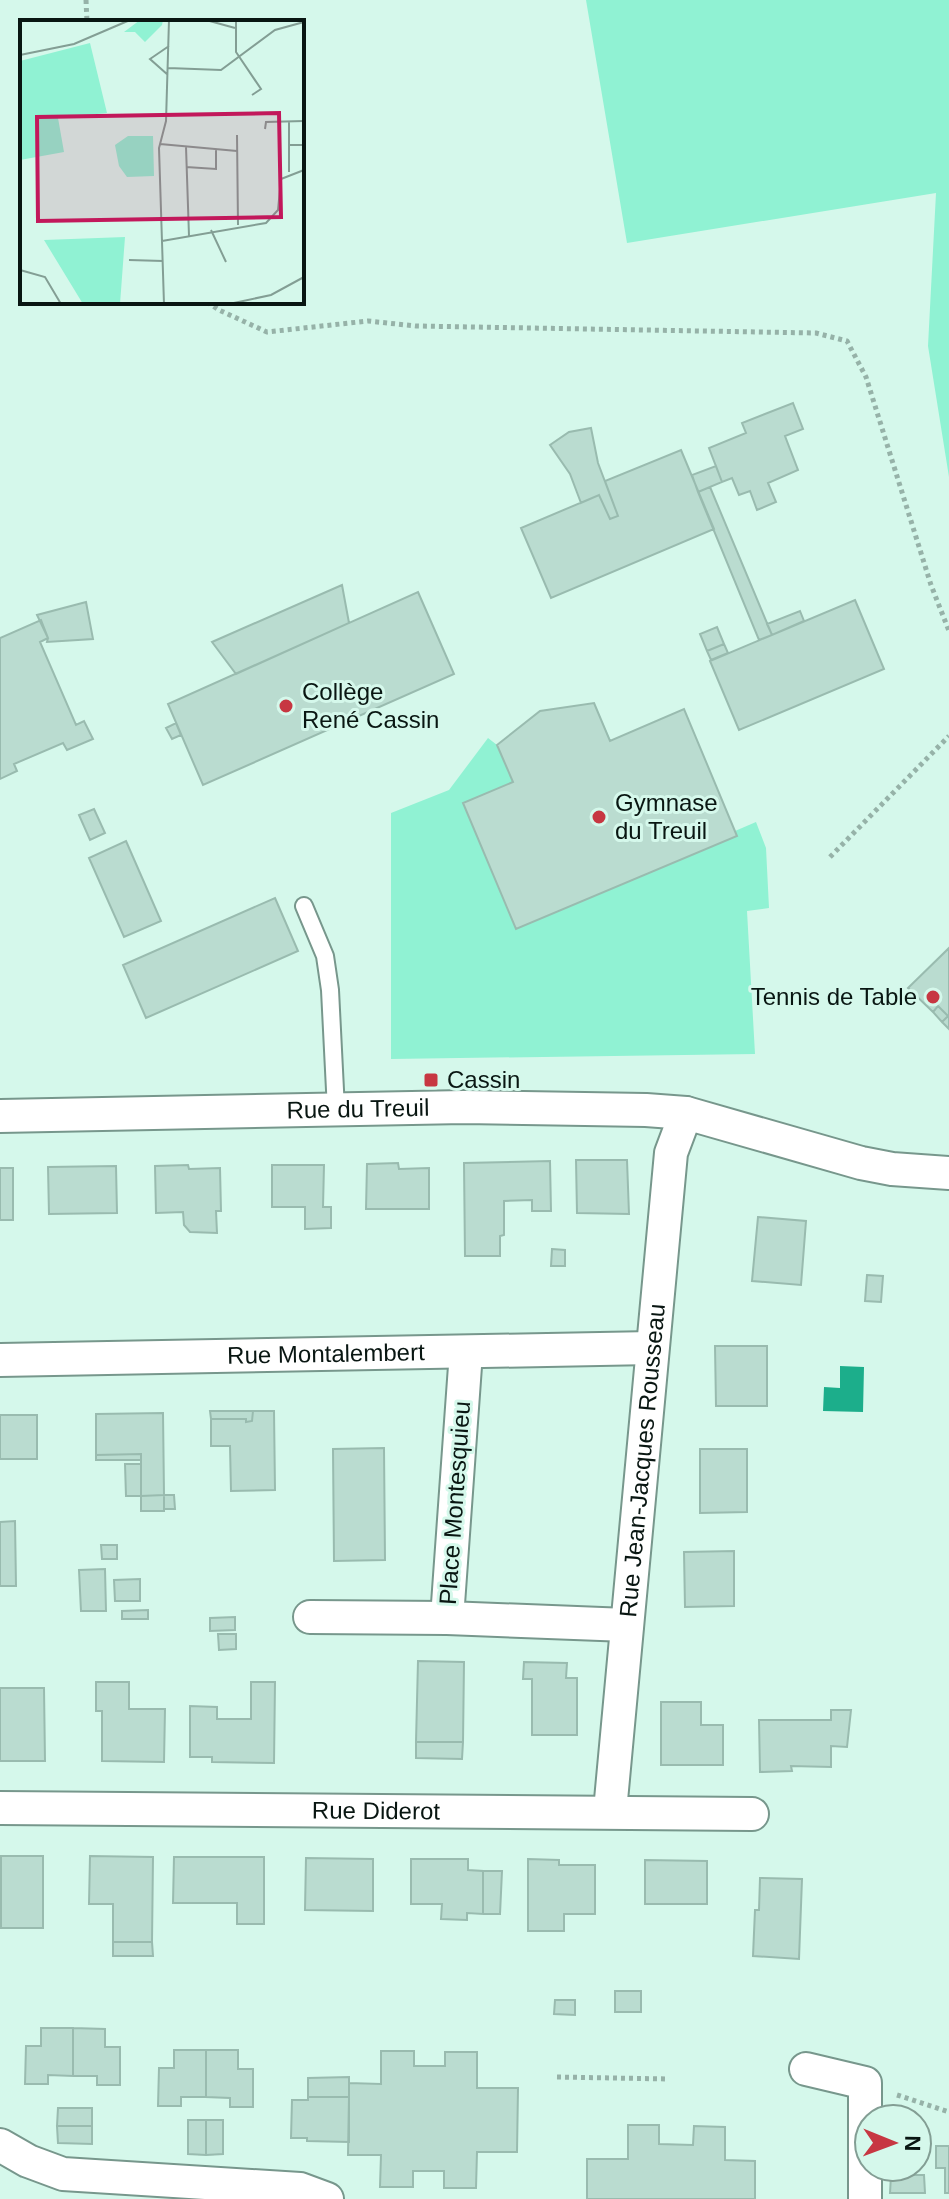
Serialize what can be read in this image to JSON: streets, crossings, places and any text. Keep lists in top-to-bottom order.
{
  "streets": {
    "street": [
      "Rue du Treuil",
      "Rue Montalembert",
      "Rue Jean-Jacques Rousseau",
      "Place Montesquieu",
      "Rue Diderot"
    ]
  },
  "crossings": [
    ["Rue du Treuil", "Rue Jean-Jacques Rousseau"],
    ["Rue Montalembert", "Rue Jean-Jacques Rousseau"],
    ["Rue Montalembert", "Place Montesquieu"],
    ["Rue Jean-Jacques Rousseau", "Place Montesquieu"],
    ["Rue Jean-Jacques Rousseau", "Rue Diderot"]
  ],
  "places": {
    "other": ["Collège René Cassin", "Gymnase du Treuil", "Tennis de Table"],
    "transit": ["Cassin"]
  },
  "north": "right"
}
